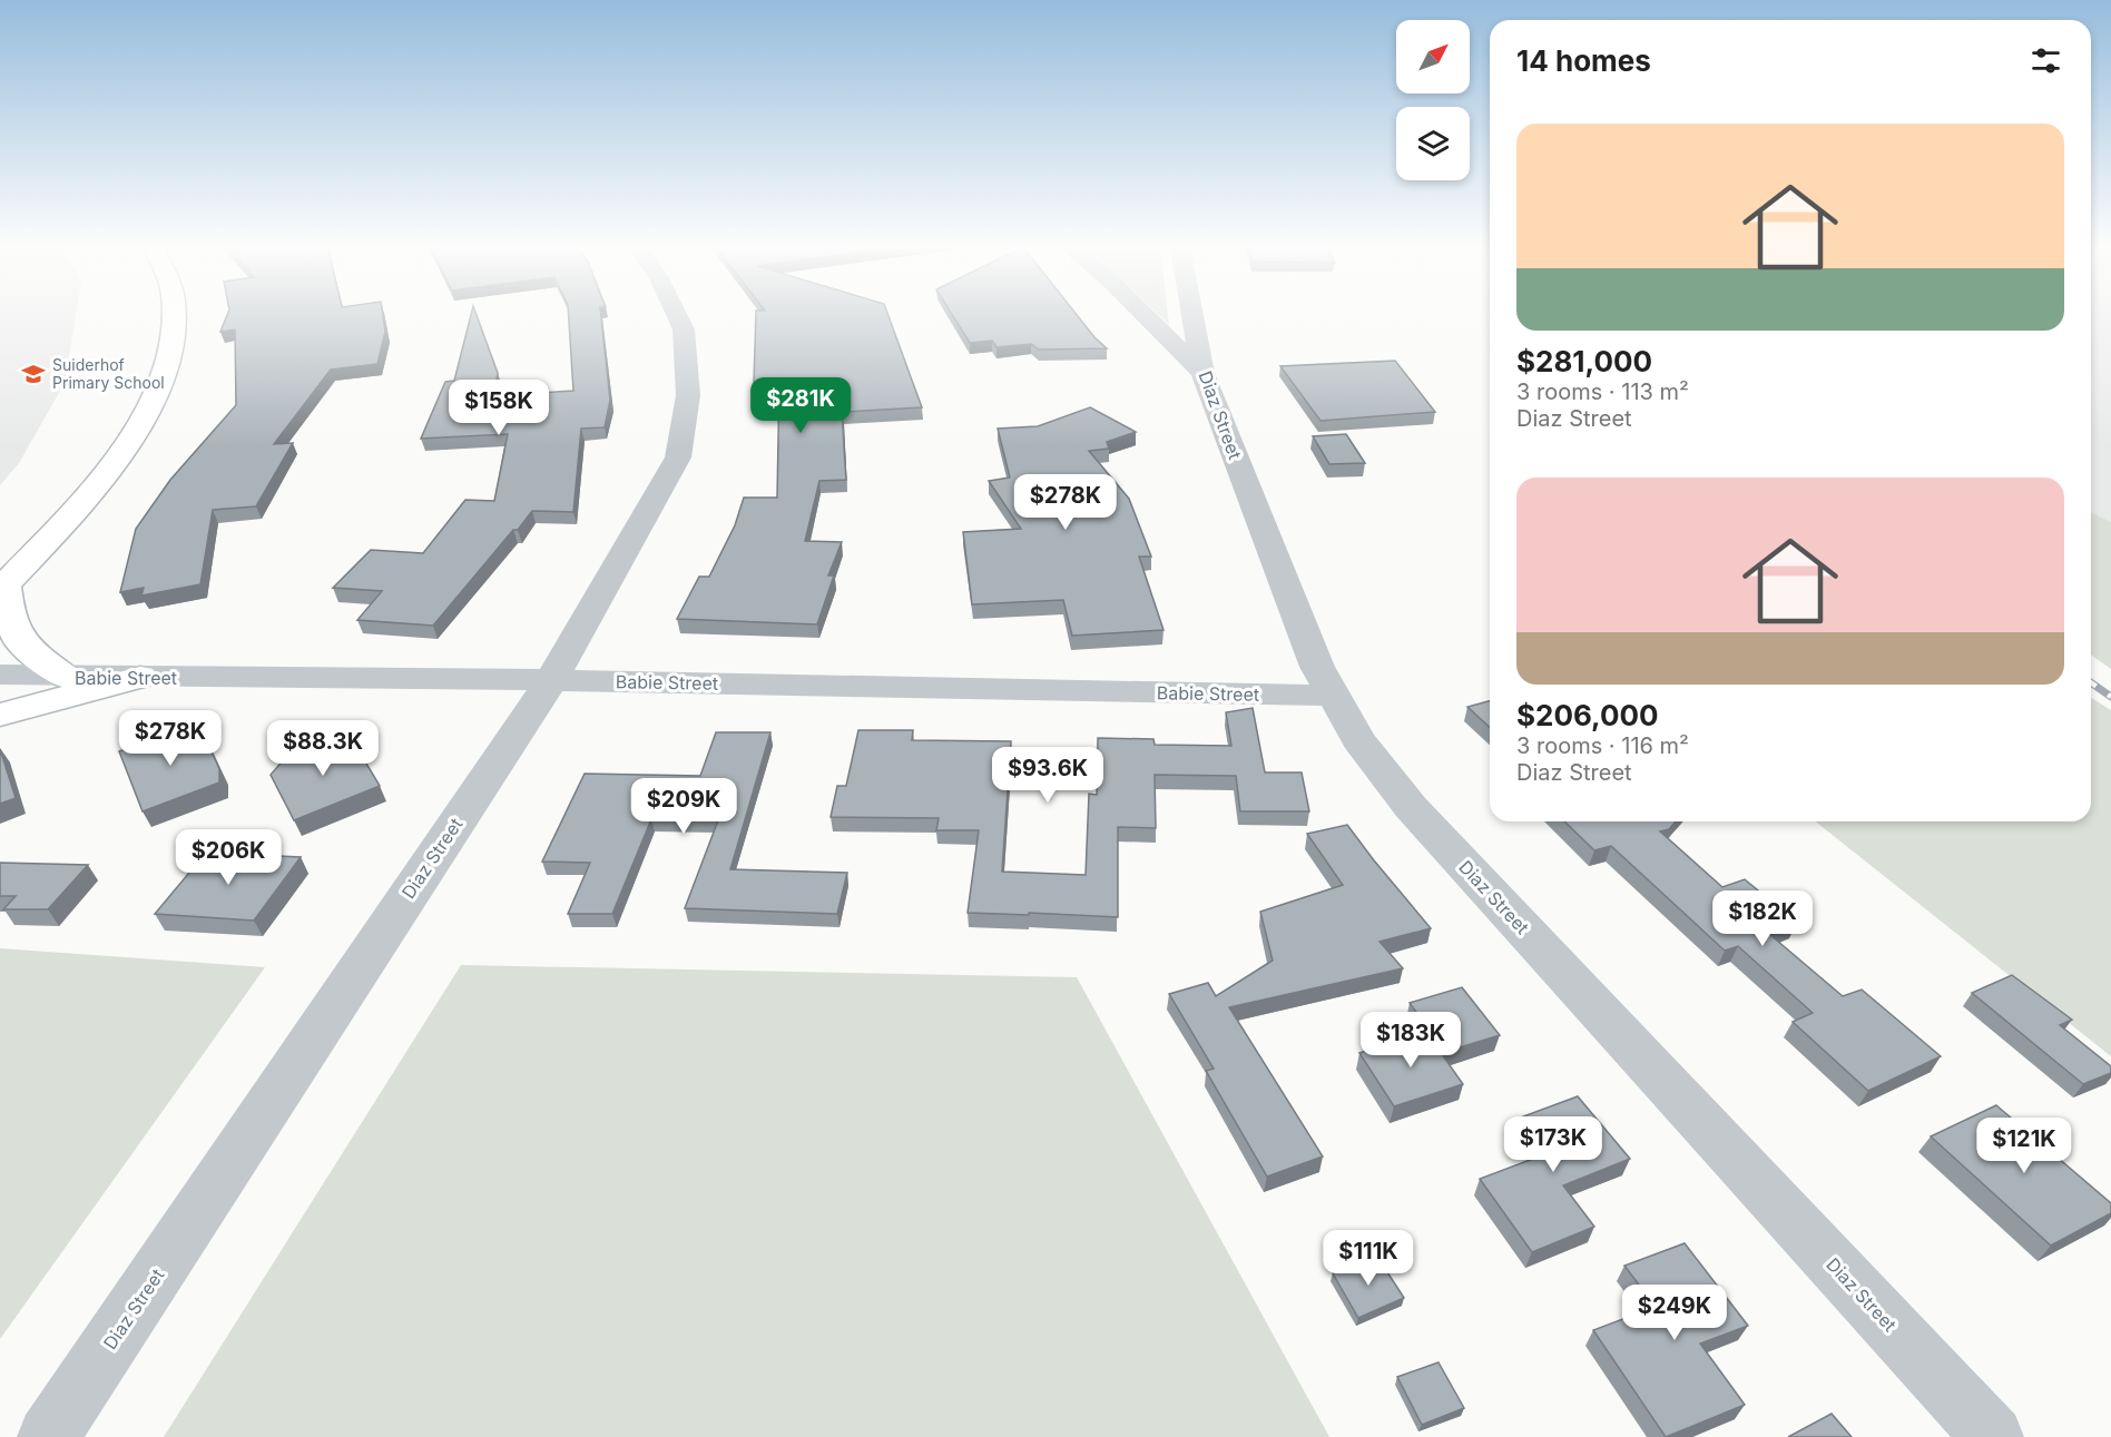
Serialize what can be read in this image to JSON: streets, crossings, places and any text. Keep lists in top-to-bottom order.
{
  "streets": {
    "street": ["Diaz Street", "Babie Street"]
  },
  "crossings": [
    ["Diaz Street", "Babie Street"]
  ],
  "places": {
    "school or university": ["Suiderhof Primary School"]
  },
  "north": "top right",
  "page": {
    "heading": "14 homes",
    "list": [
      {
        "name": "$281,000",
        "note": "3 rooms · 113 m² · Diaz Street"
      },
      {
        "name": "$206,000",
        "note": "3 rooms · 116 m² · Diaz Street"
      }
    ],
    "price": [
      "$281K",
      "$158K",
      "$278K",
      "$278K",
      "$88.3K",
      "$93.6K",
      "$209K",
      "$206K",
      "$182K",
      "$183K",
      "$173K",
      "$121K",
      "$111K",
      "$249K"
    ]
  }
}
